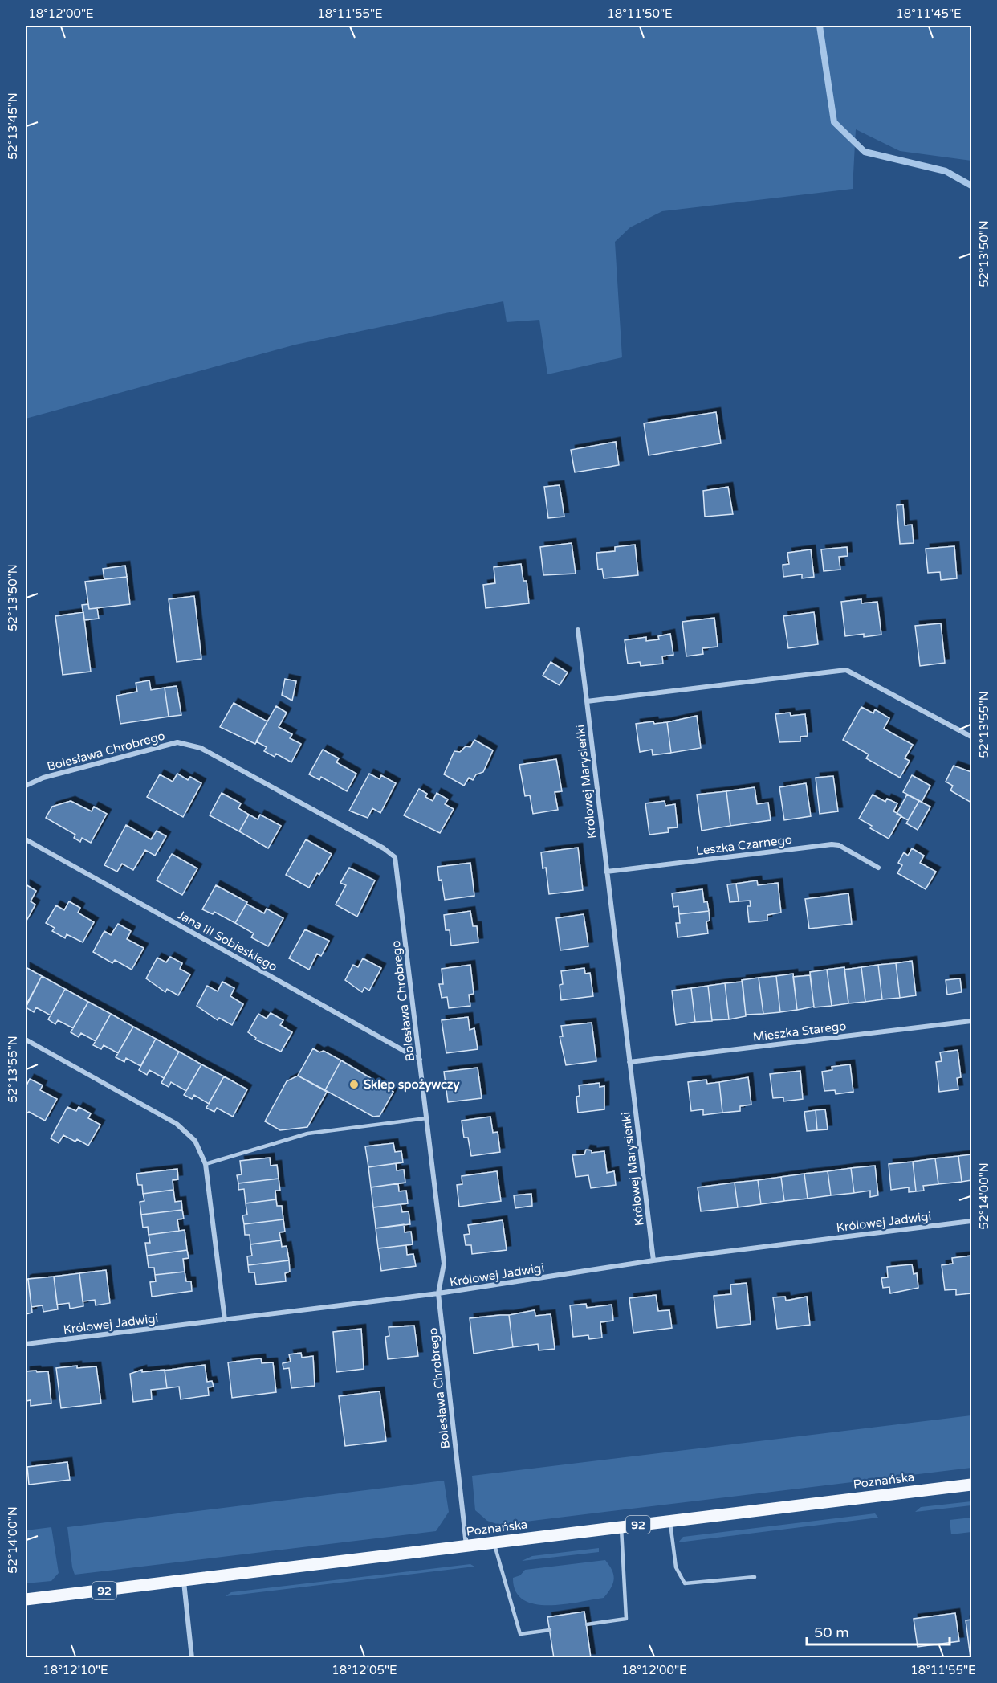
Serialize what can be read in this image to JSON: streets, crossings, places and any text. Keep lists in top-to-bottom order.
{
  "streets": {
    "main road": ["Poznańska", "92"],
    "street": [
      "Bolesława Chrobrego",
      "Królowej Marysieńki",
      "Leszka Czarnego",
      "Jana III Sobieskiego",
      "Mieszka Starego",
      "Królowej Jadwigi"
    ]
  },
  "crossings": [
    ["Bolesława Chrobrego", "Jana III Sobieskiego"],
    ["Bolesława Chrobrego", "Królowej Jadwigi"],
    ["Bolesława Chrobrego", "Poznańska"],
    ["Królowej Marysieńki", "Leszka Czarnego"],
    ["Królowej Marysieńki", "Mieszka Starego"],
    ["Królowej Marysieńki", "Królowej Jadwigi"]
  ],
  "places": ["Sklep spożywczy"],
  "scale_bar": "50 m",
  "coordinates": [
    "18°12'00\"E",
    "18°11'55\"E",
    "18°11'50\"E",
    "18°11'45\"E",
    "52°13'45\"N",
    "52°13'50\"N",
    "52°13'55\"N",
    "52°14'00\"N",
    "18°12'10\"E",
    "18°12'05\"E"
  ]
}
